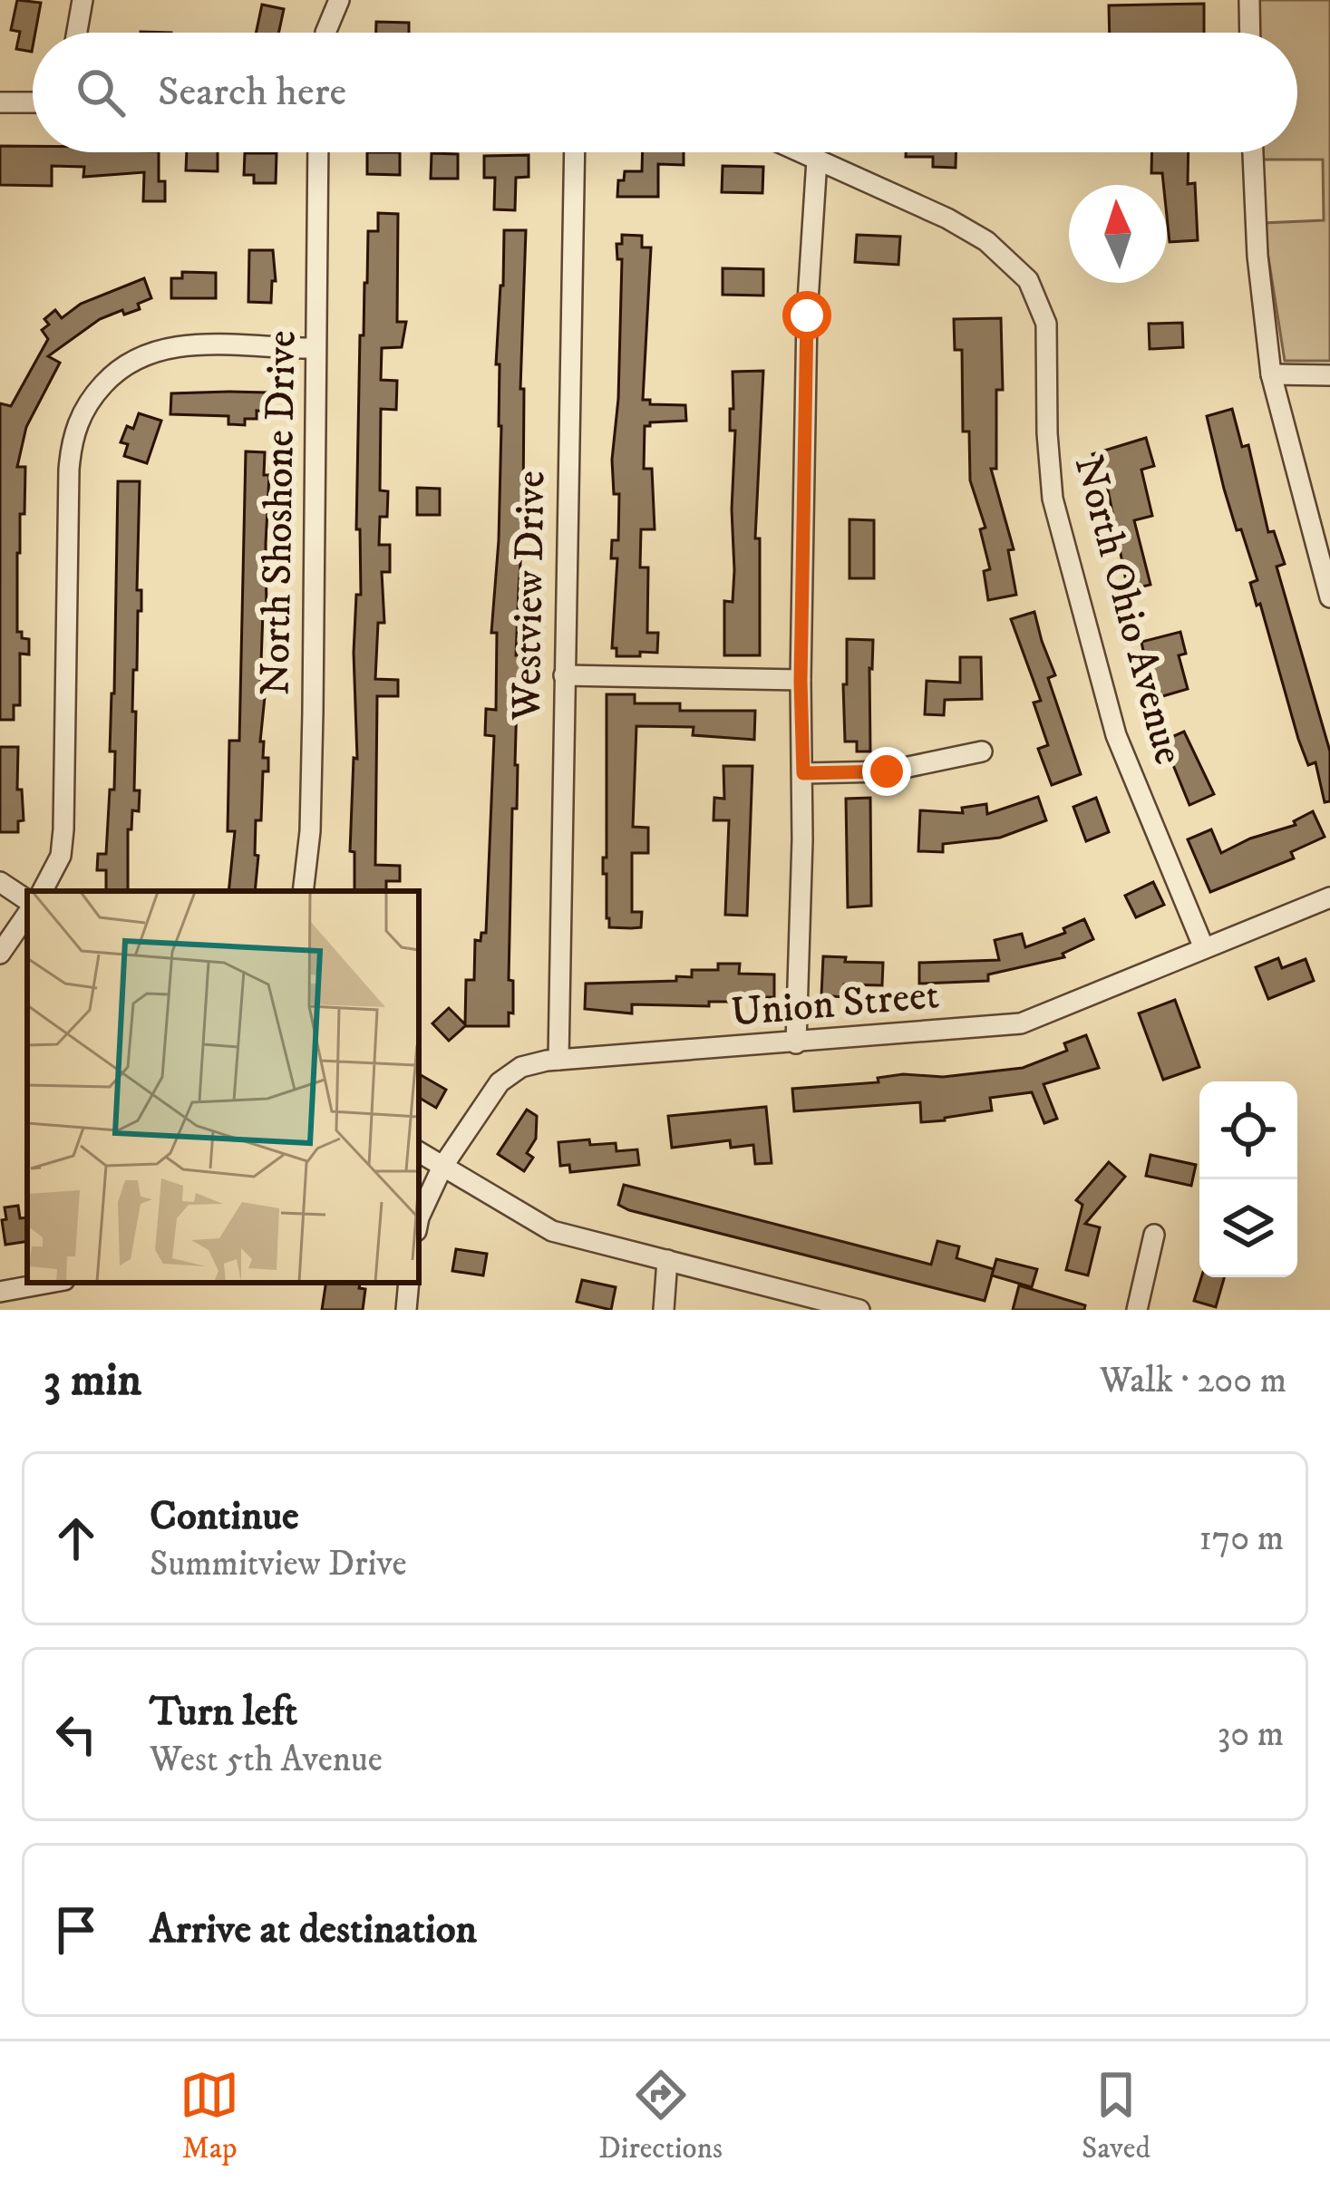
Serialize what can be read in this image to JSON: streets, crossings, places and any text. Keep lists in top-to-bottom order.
{
  "streets": {
    "street": [
      "North Shoshone Drive",
      "Westview Drive",
      "North Ohio Avenue",
      "Union Street"
    ]
  },
  "crossings": [
    ["Westview Drive", "Union Street"],
    ["North Ohio Avenue", "Union Street"]
  ],
  "north": "top",
  "page": {
    "search": "Search here",
    "heading": ["3 min", "Walk · 200 m"],
    "list": [
      ["Continue", "Summitview Drive", "170 m"],
      ["Turn left", "West 5th Avenue", "30 m"],
      "Arrive at destination"
    ],
    "nav": ["Map", "Directions", "Saved"]
  }
}
